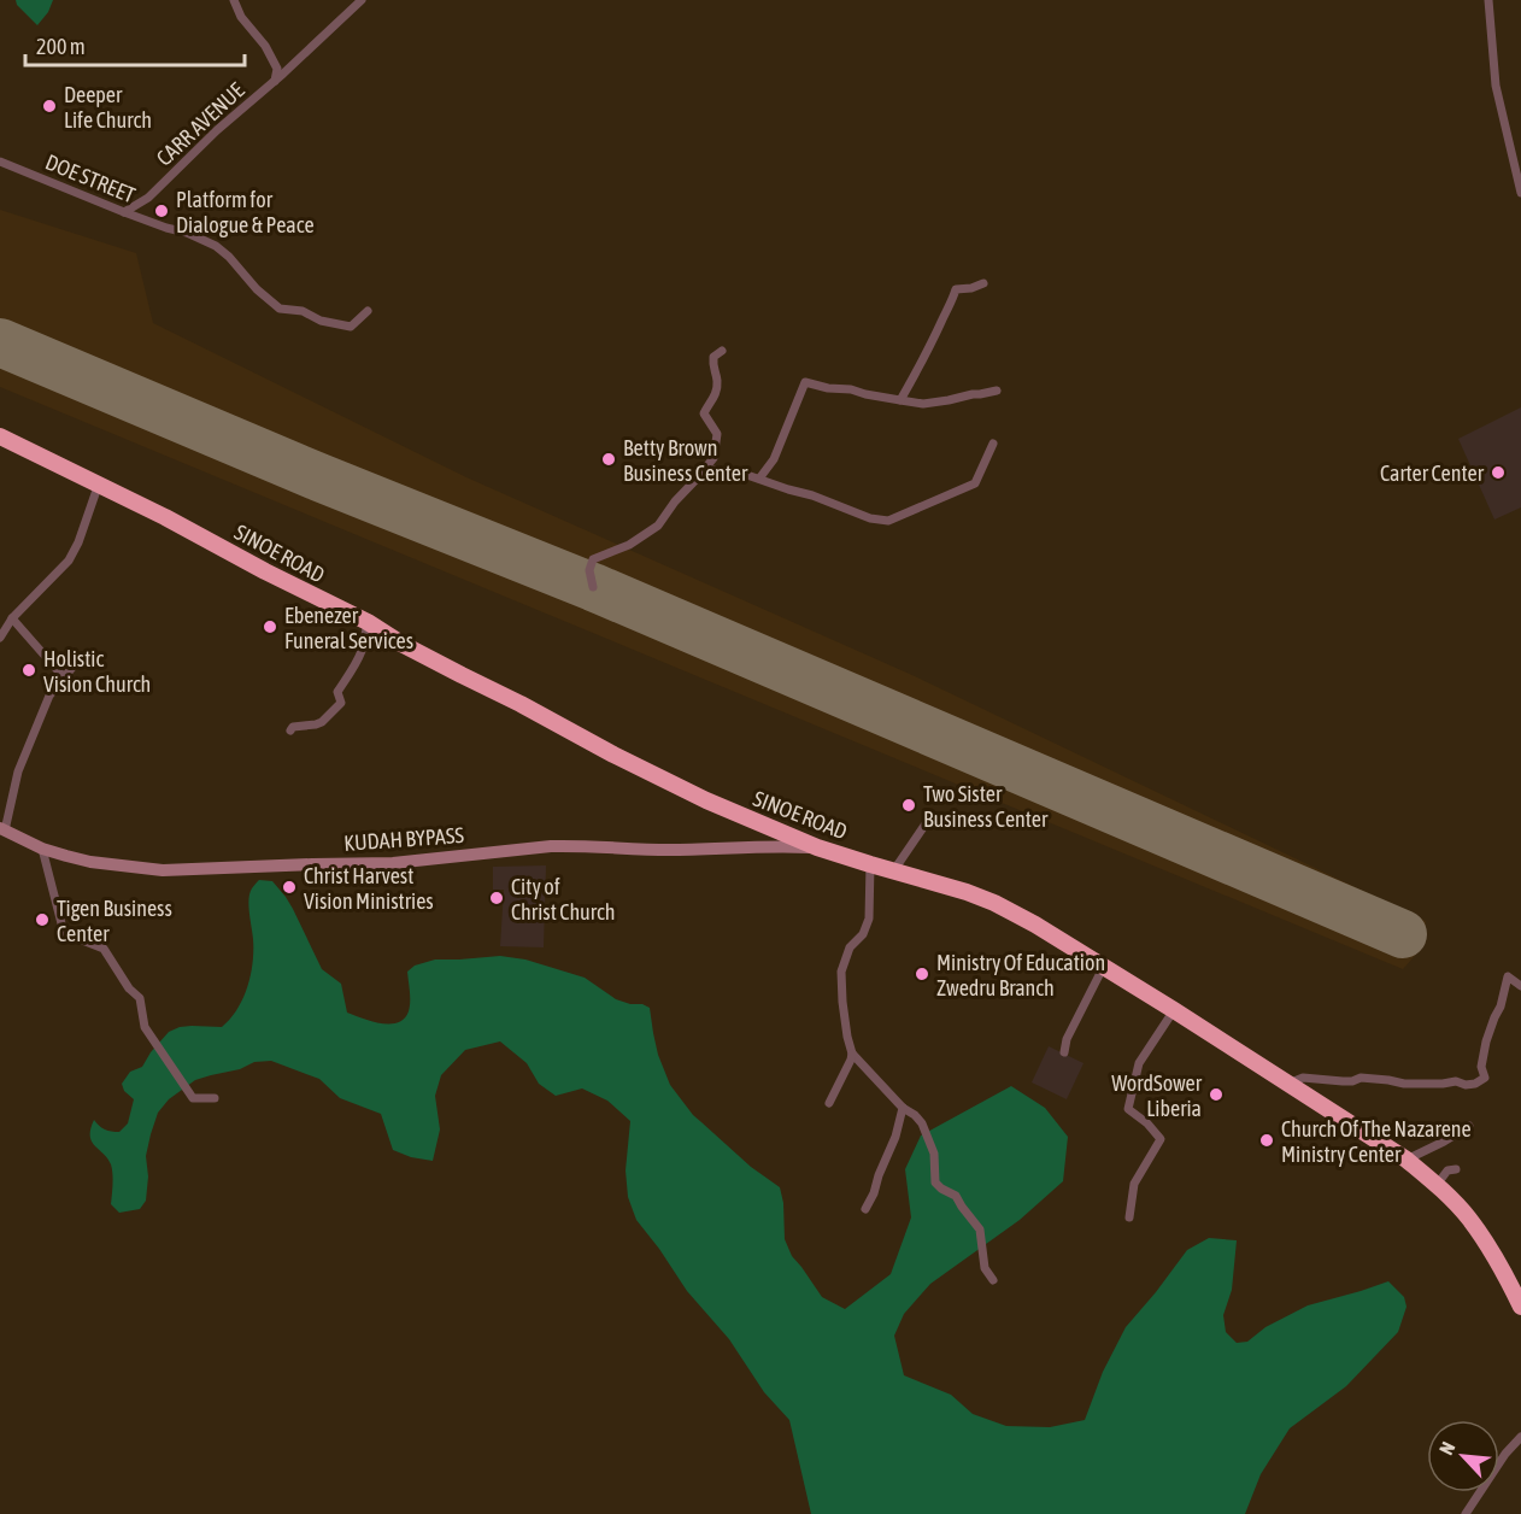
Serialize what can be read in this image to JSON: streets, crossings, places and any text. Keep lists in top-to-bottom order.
{
  "streets": {
    "highway": ["SINOE ROAD"],
    "street": ["CARR AVENUE", "DOE STREET", "KUDAH BYPASS"]
  },
  "crossings": [
    ["CARR AVENUE", "DOE STREET"],
    ["SINOE ROAD", "KUDAH BYPASS"]
  ],
  "places": [
    "Deeper Life Church",
    "Platform for Dialogue & Peace",
    "Betty Brown Business Center",
    "Carter Center",
    "Ebenezer Funeral Services",
    "Holistic Vision Church",
    "Two Sister Business Center",
    "Christ Harvest Vision Ministries",
    "City of Christ Church",
    "Tigen Business Center",
    "Ministry Of Education Zwedru Branch",
    "WordSower Liberia",
    "Church Of The Nazarene Ministry Center"
  ],
  "scale_bar": "200 m",
  "north": "top left"
}
